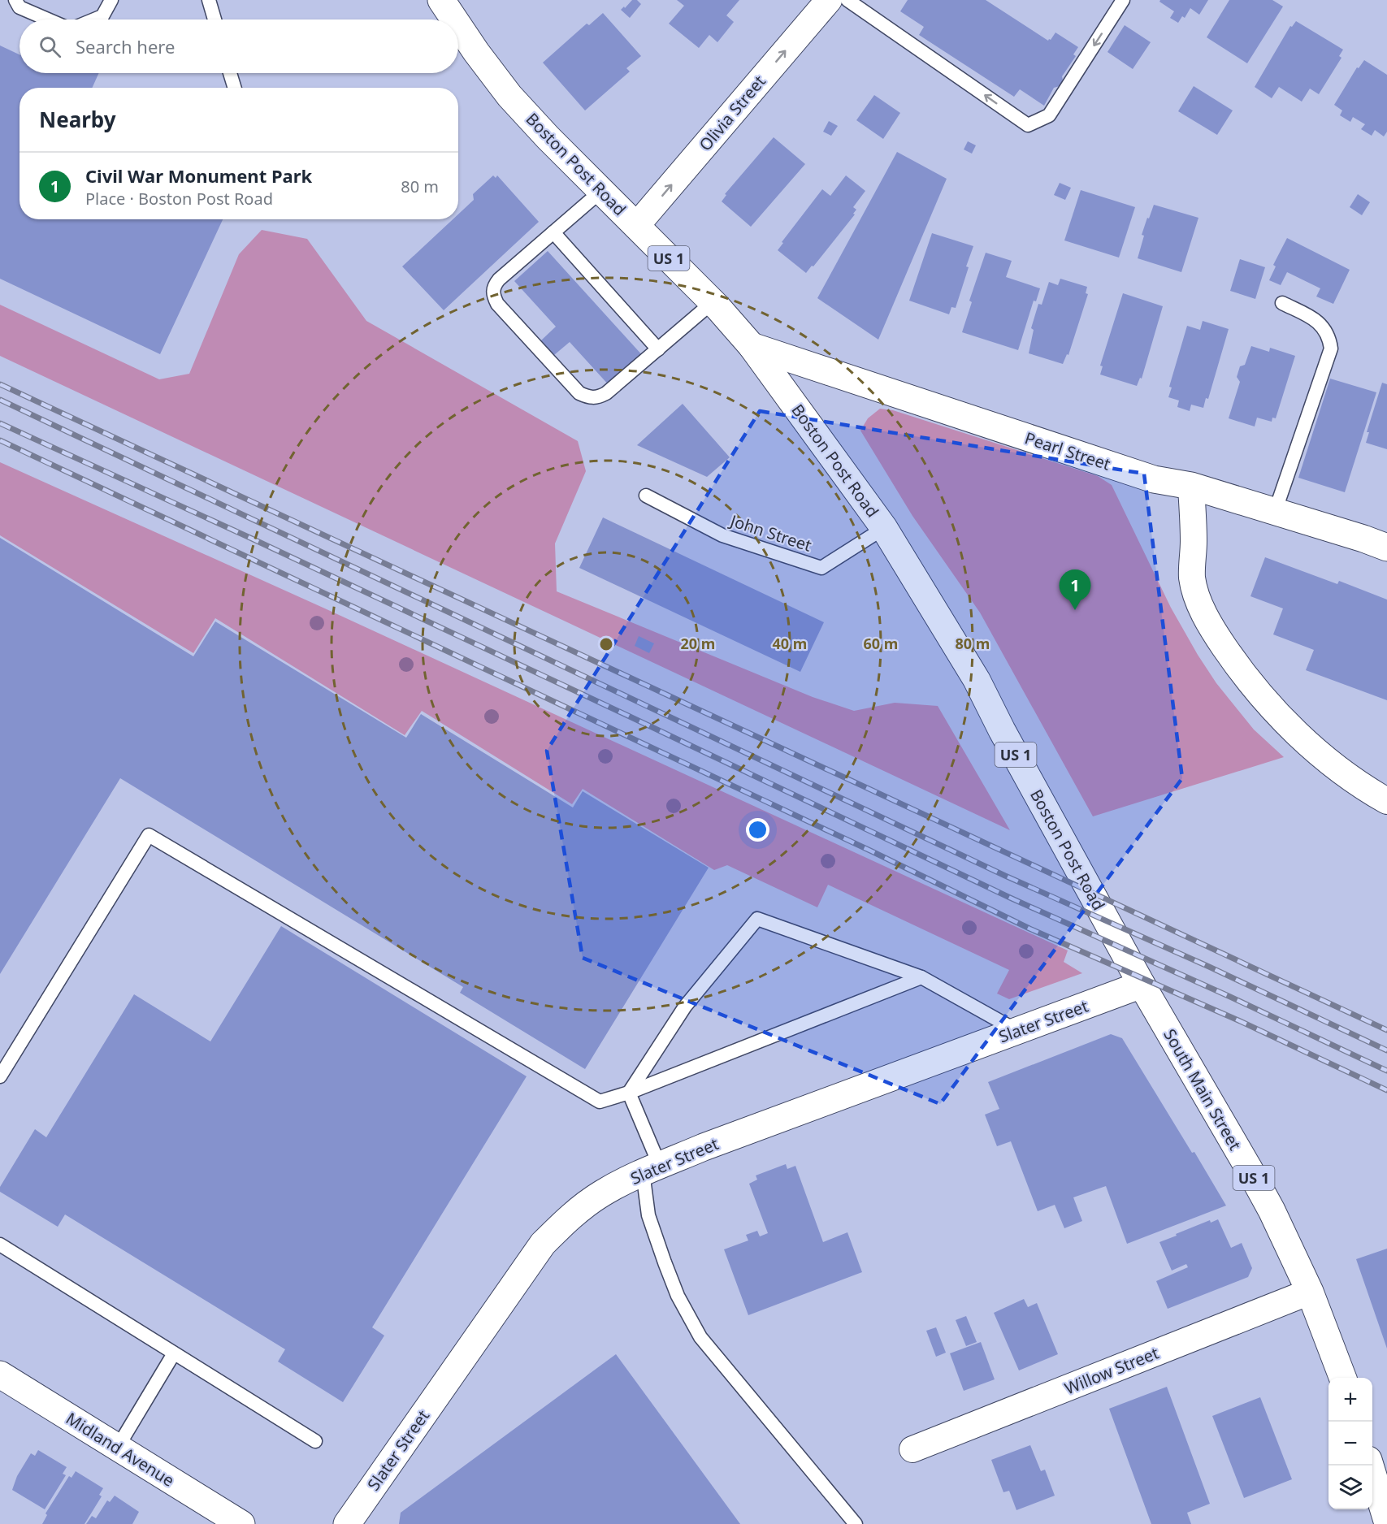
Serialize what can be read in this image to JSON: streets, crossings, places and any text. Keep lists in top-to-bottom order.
{
  "streets": {
    "street": [
      "Olivia Street",
      "Boston Post Road",
      "US 1",
      "Pearl Street",
      "Slater Street",
      "South Main Street",
      "Willow Street",
      "Midland Avenue"
    ],
    "lane": ["John Street"]
  },
  "crossings": [
    ["Olivia Street", "Boston Post Road"],
    ["Boston Post Road", "Pearl Street"],
    ["Boston Post Road", "John Street"],
    ["Boston Post Road", "Slater Street"],
    ["Boston Post Road", "South Main Street"],
    ["Slater Street", "South Main Street"],
    ["South Main Street", "Willow Street"]
  ],
  "one_way": ["Olivia Street"],
  "page": {
    "search": "Search here",
    "heading": "Nearby",
    "list": [
      {
        "mark": "1",
        "name": "Civil War Monument Park",
        "note": "Place · Boston Post Road",
        "value": "80 m"
      }
    ],
    "pins": "1",
    "map_buttons": ["+", "−"]
  },
  "rings": [
    "20 m",
    "40 m",
    "60 m",
    "80 m"
  ]
}
